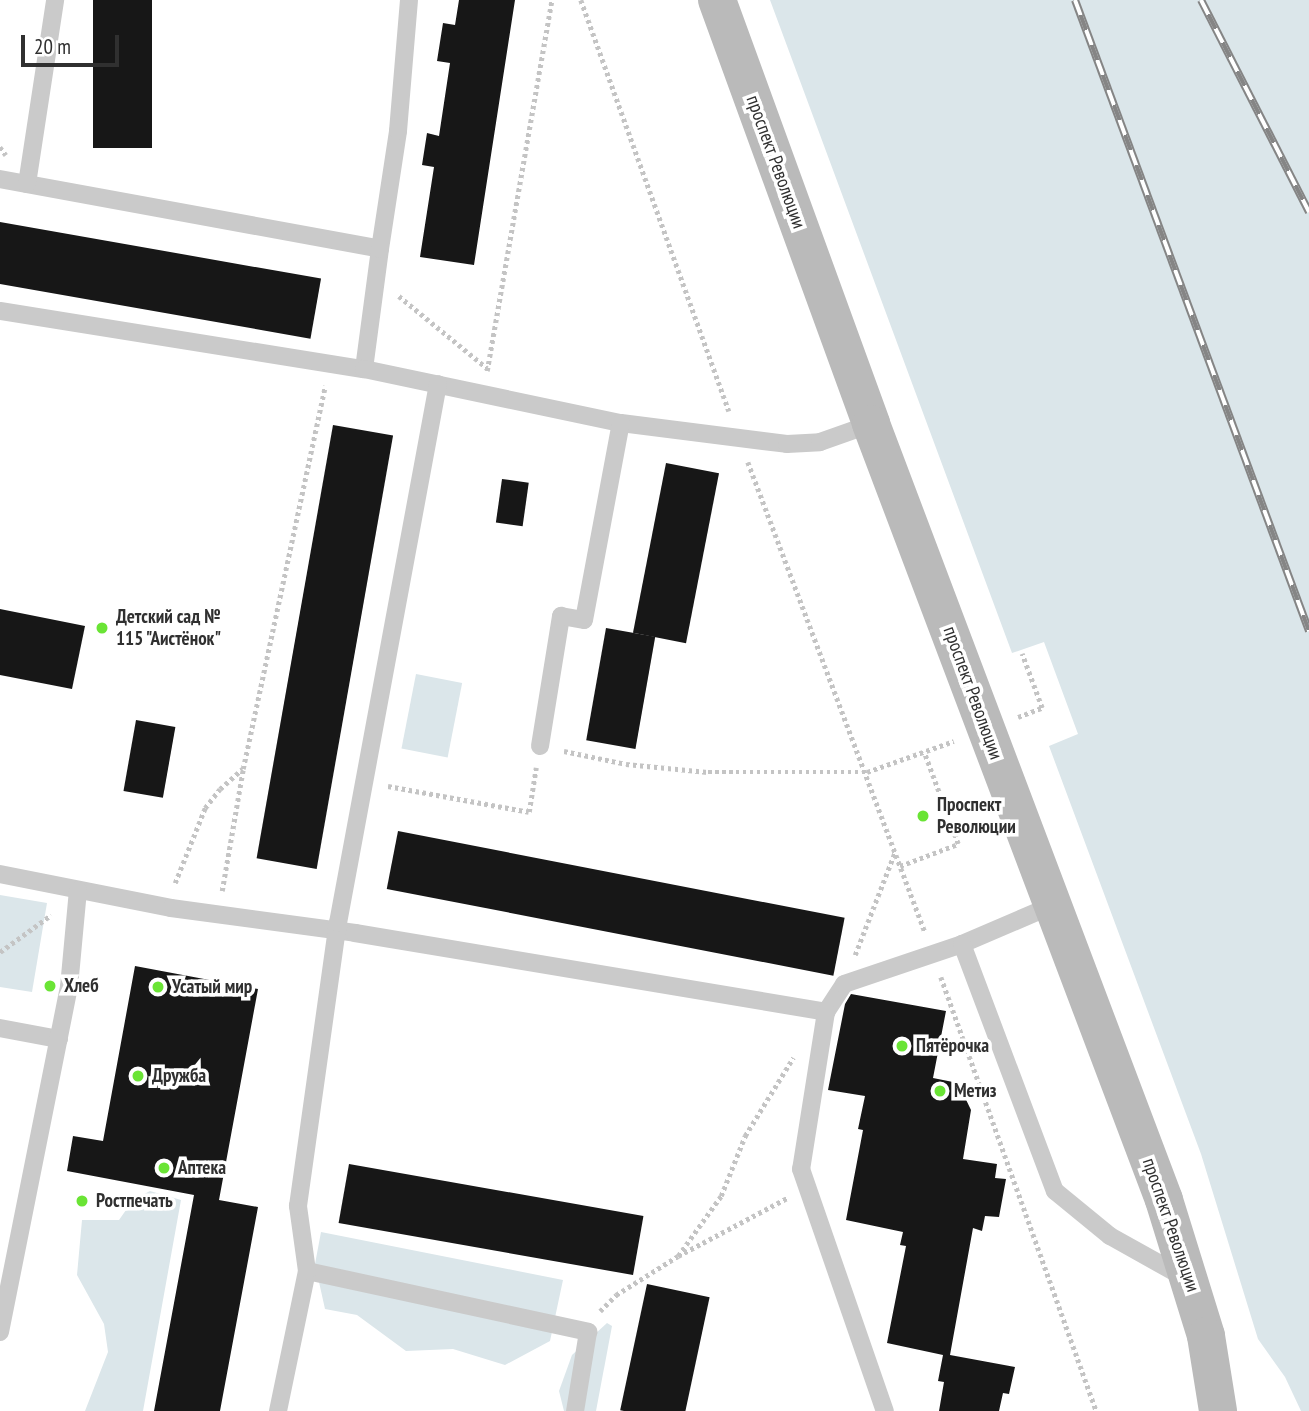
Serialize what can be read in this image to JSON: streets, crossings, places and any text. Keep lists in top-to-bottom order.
{
  "streets": {
    "main road": ["проспект Революции"]
  },
  "places": [
    "Детский сад № 115 \"Аистёнок\"",
    "Проспект Революции",
    "Хлеб",
    "Усатый мир",
    "Пятёрочка",
    "Дружба",
    "Метиз",
    "Аптека",
    "Ростпечать"
  ],
  "scale_bar": "20 m"
}
